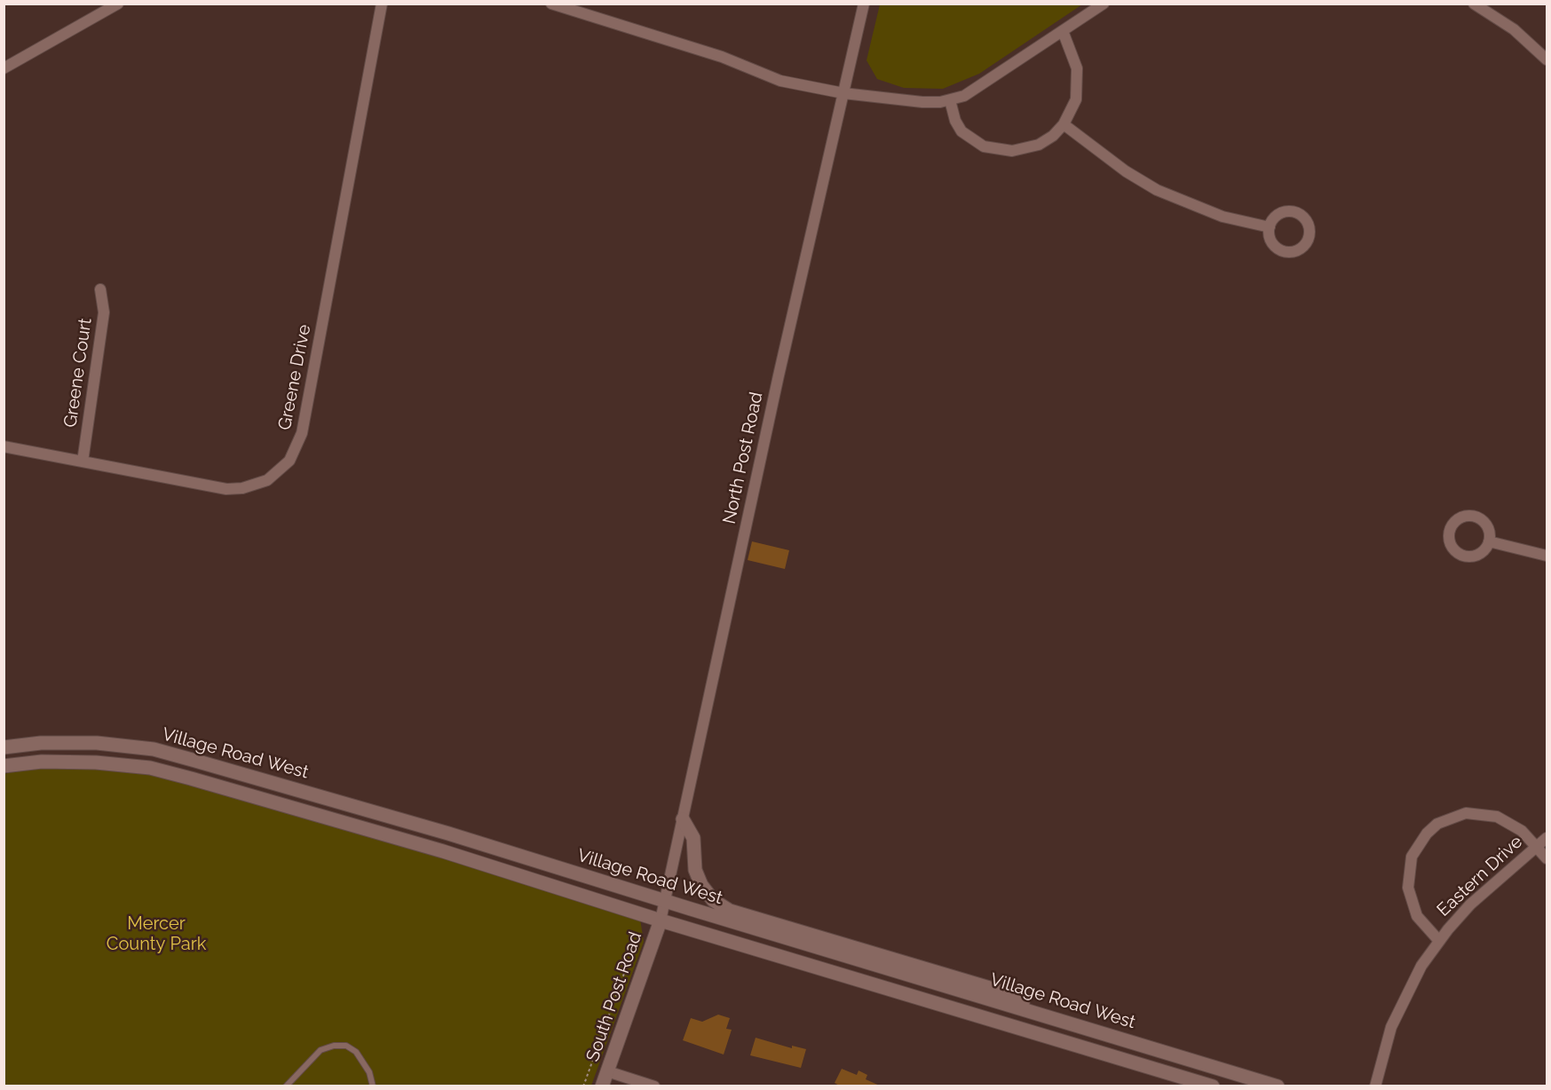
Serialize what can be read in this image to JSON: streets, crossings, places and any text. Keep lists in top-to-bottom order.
{
  "streets": {
    "main road": ["Village Road West", "South Post Road"],
    "street": [
      "Greene Court",
      "Greene Drive",
      "North Post Road",
      "Eastern Drive"
    ]
  },
  "crossings": [
    ["Greene Court", "Greene Drive"],
    ["North Post Road", "Village Road West"],
    ["North Post Road", "South Post Road"],
    ["Village Road West", "South Post Road"]
  ],
  "parks": ["Mercer County Park"]
}
